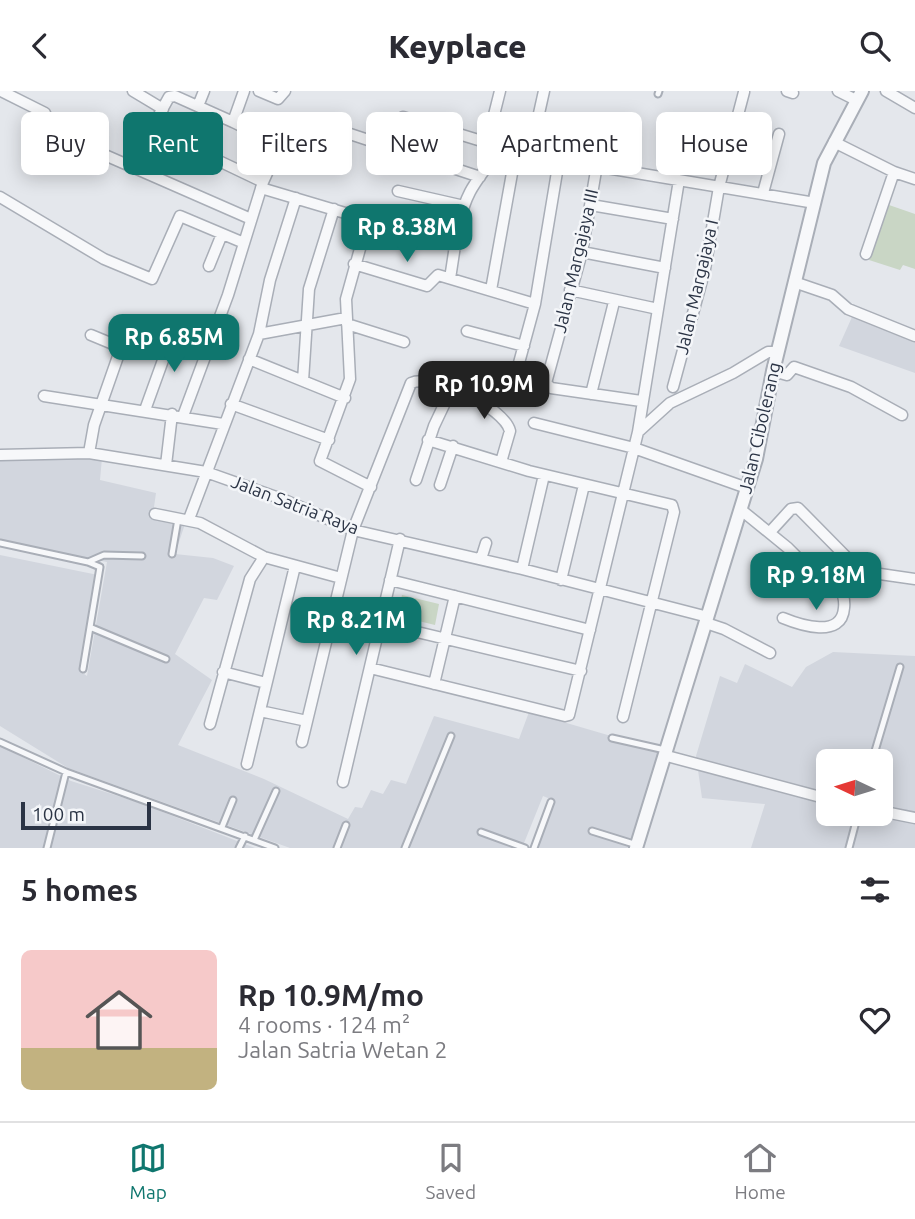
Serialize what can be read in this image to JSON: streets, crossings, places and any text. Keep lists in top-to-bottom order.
{
  "streets": {
    "street": [
      "Jalan Margajaya III",
      "Jalan Margajaya I",
      "Jalan Cibolerang",
      "Jalan Satria Raya"
    ]
  },
  "crossings": [
    ["Jalan Cibolerang", "Jalan Satria Raya"]
  ],
  "scale_bar": "100 m",
  "north": "left",
  "page": {
    "header": "Keyplace",
    "chip": [
      "Buy",
      "Rent",
      "Filters",
      "New",
      "Apartment",
      "House"
    ],
    "price": [
      "Rp 8.38M",
      "Rp 6.85M",
      "Rp 10.9M",
      "Rp 9.18M",
      "Rp 8.21M"
    ],
    "scale": "100 m",
    "heading": "5 homes",
    "list": [
      {
        "name": "Rp 10.9M/mo",
        "note": "4 rooms · 124 m² · Jalan Satria Wetan 2"
      }
    ],
    "tabs": ["Map", "Saved", "Home"]
  }
}
